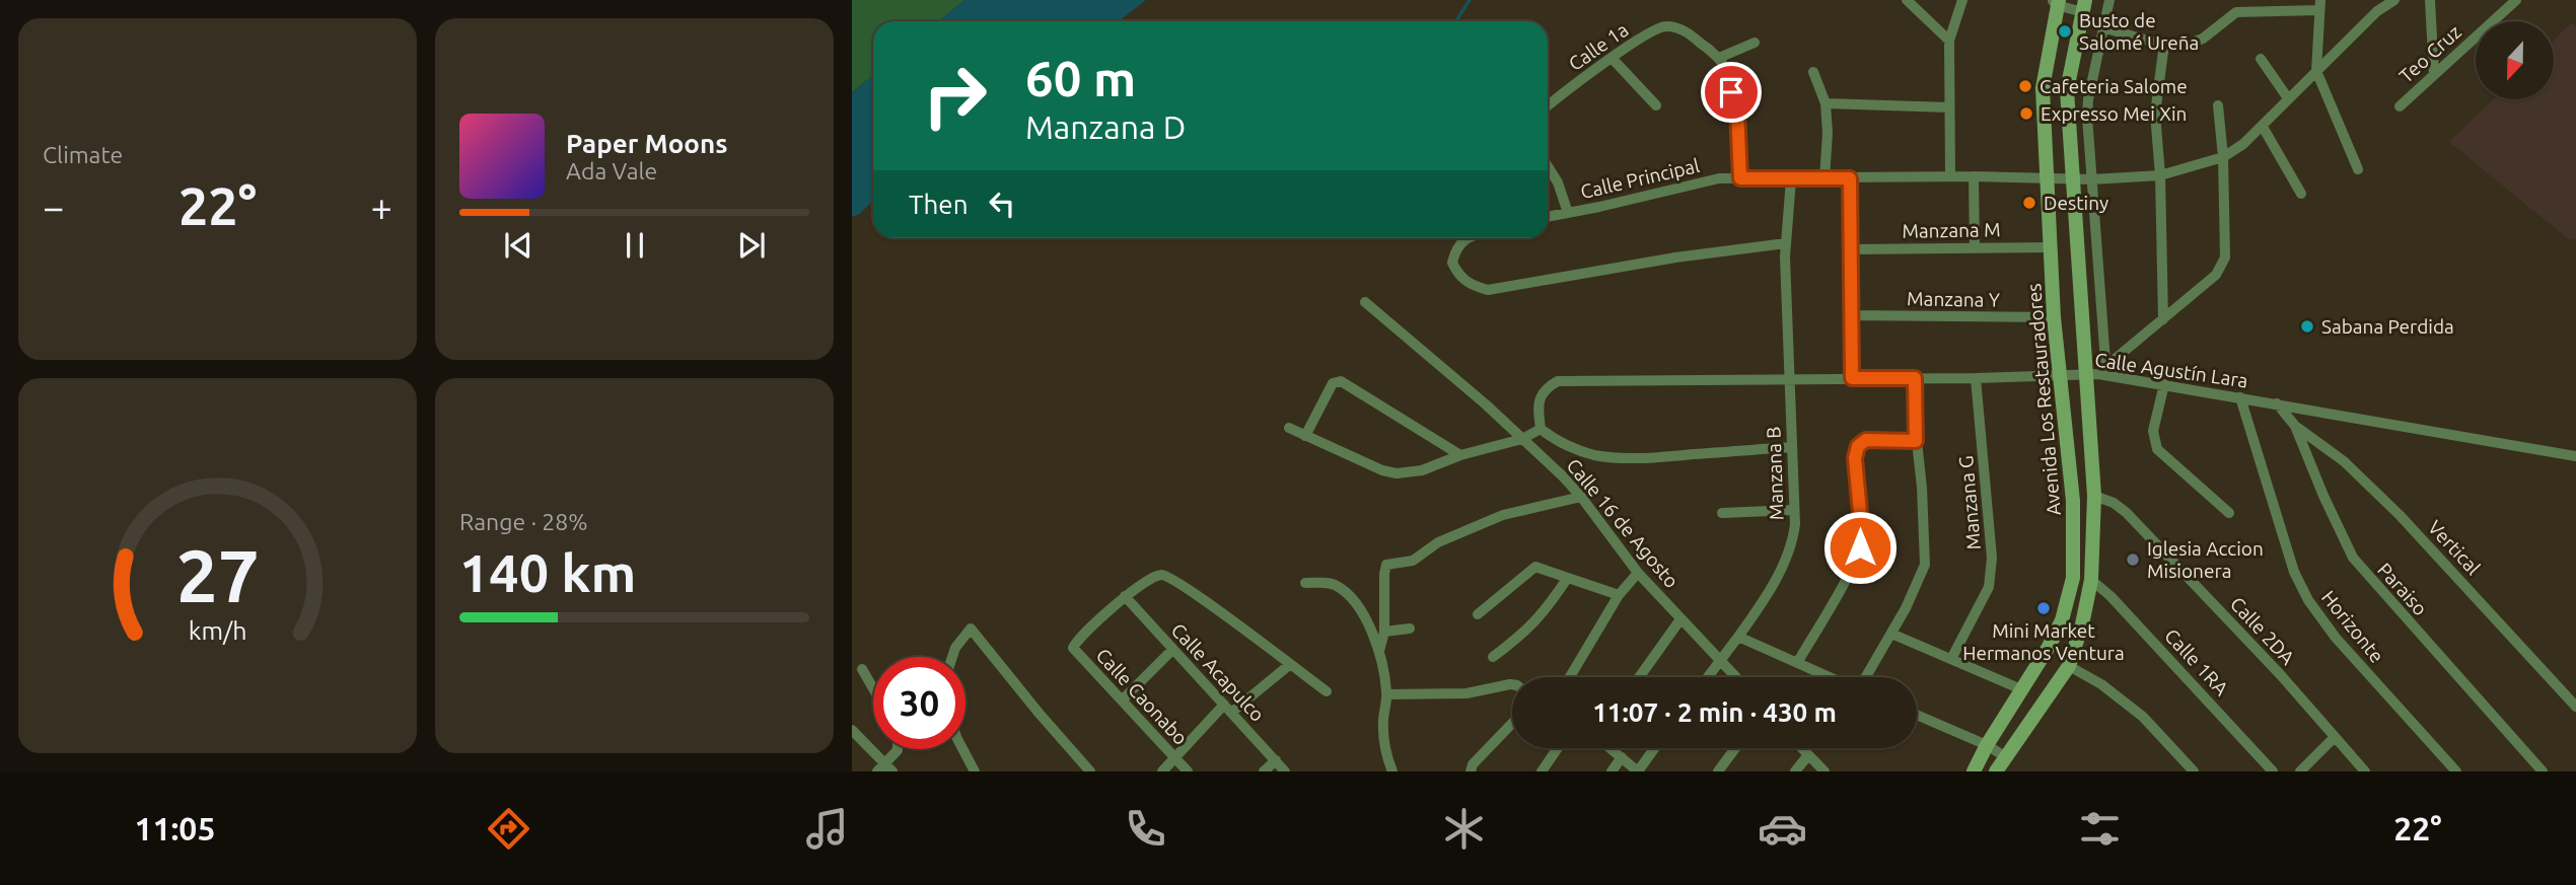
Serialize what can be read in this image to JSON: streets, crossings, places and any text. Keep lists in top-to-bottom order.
{
  "streets": {
    "street": [
      "Calle 1a",
      "Teo Cruz",
      "Calle Principal",
      "Manzana M",
      "Manzana Y",
      "Calle Agustín Lara",
      "Avenida Los Restauradores",
      "Manzana B",
      "Manzana G",
      "Calle 16 de Agosto",
      "Vertical",
      "Paraiso",
      "Horizonte",
      "Calle 2DA",
      "Calle 1RA",
      "Calle Acapulco",
      "Calle Caonabo"
    ]
  },
  "crossings": [
    ["Calle Principal", "Avenida Los Restauradores"],
    ["Calle Principal", "Manzana B"],
    ["Manzana M", "Avenida Los Restauradores"],
    ["Manzana Y", "Avenida Los Restauradores"],
    ["Calle Agustín Lara", "Avenida Los Restauradores"],
    ["Calle Agustín Lara", "Manzana B"],
    ["Calle Agustín Lara", "Manzana G"],
    ["Calle Agustín Lara", "Paraiso"],
    ["Calle Agustín Lara", "Horizonte"],
    ["Manzana B", "Calle 16 de Agosto"],
    ["Vertical", "Paraiso"],
    ["Calle Acapulco", "Calle Caonabo"]
  ],
  "places": [
    "Busto de Salomé Ureña",
    "Cafeteria Salome",
    "Expresso Mei Xin",
    "Destiny",
    "Sabana Perdida",
    "Iglesia Accion Misionera",
    "Mini Market Hermanos Ventura"
  ],
  "north": "bottom",
  "page": {
    "tile": [
      "Climate",
      ["Range · 28%", "140 km"]
    ],
    "turn": ["60 m", "Manzana D"],
    "song": ["Paper Moons", "Ada Vale"],
    "then": "Then",
    "heat": ["−", "22°", "+"],
    "limit": "30",
    "trip": "11:07 · 2 min · 430 m",
    "tabs": ["11:05", "22°"],
    "gauge": ["27", "km/h"]
  }
}
